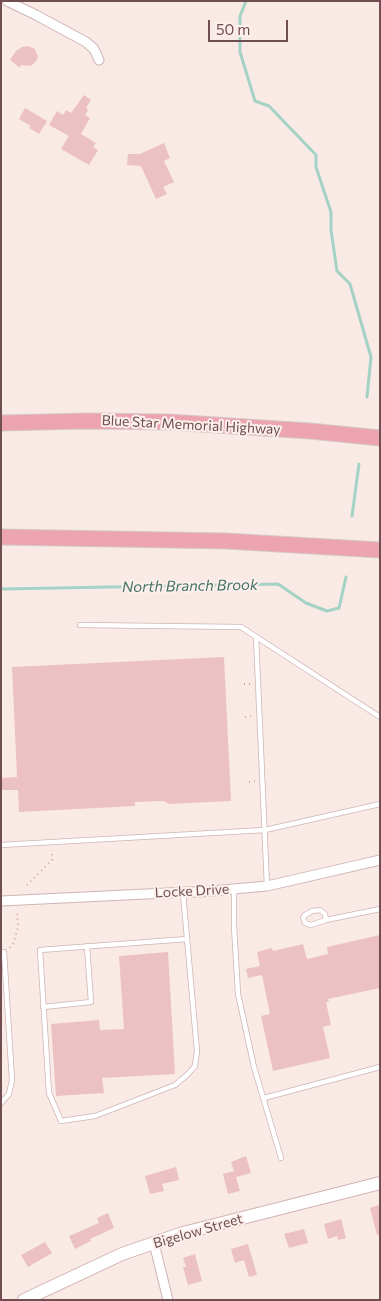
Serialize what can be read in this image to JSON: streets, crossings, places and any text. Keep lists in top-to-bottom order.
{
  "streets": {
    "highway": ["Blue Star Memorial Highway"],
    "street": ["Locke Drive", "Bigelow Street"]
  },
  "water": ["North Branch Brook"],
  "scale_bar": "50 m"
}
